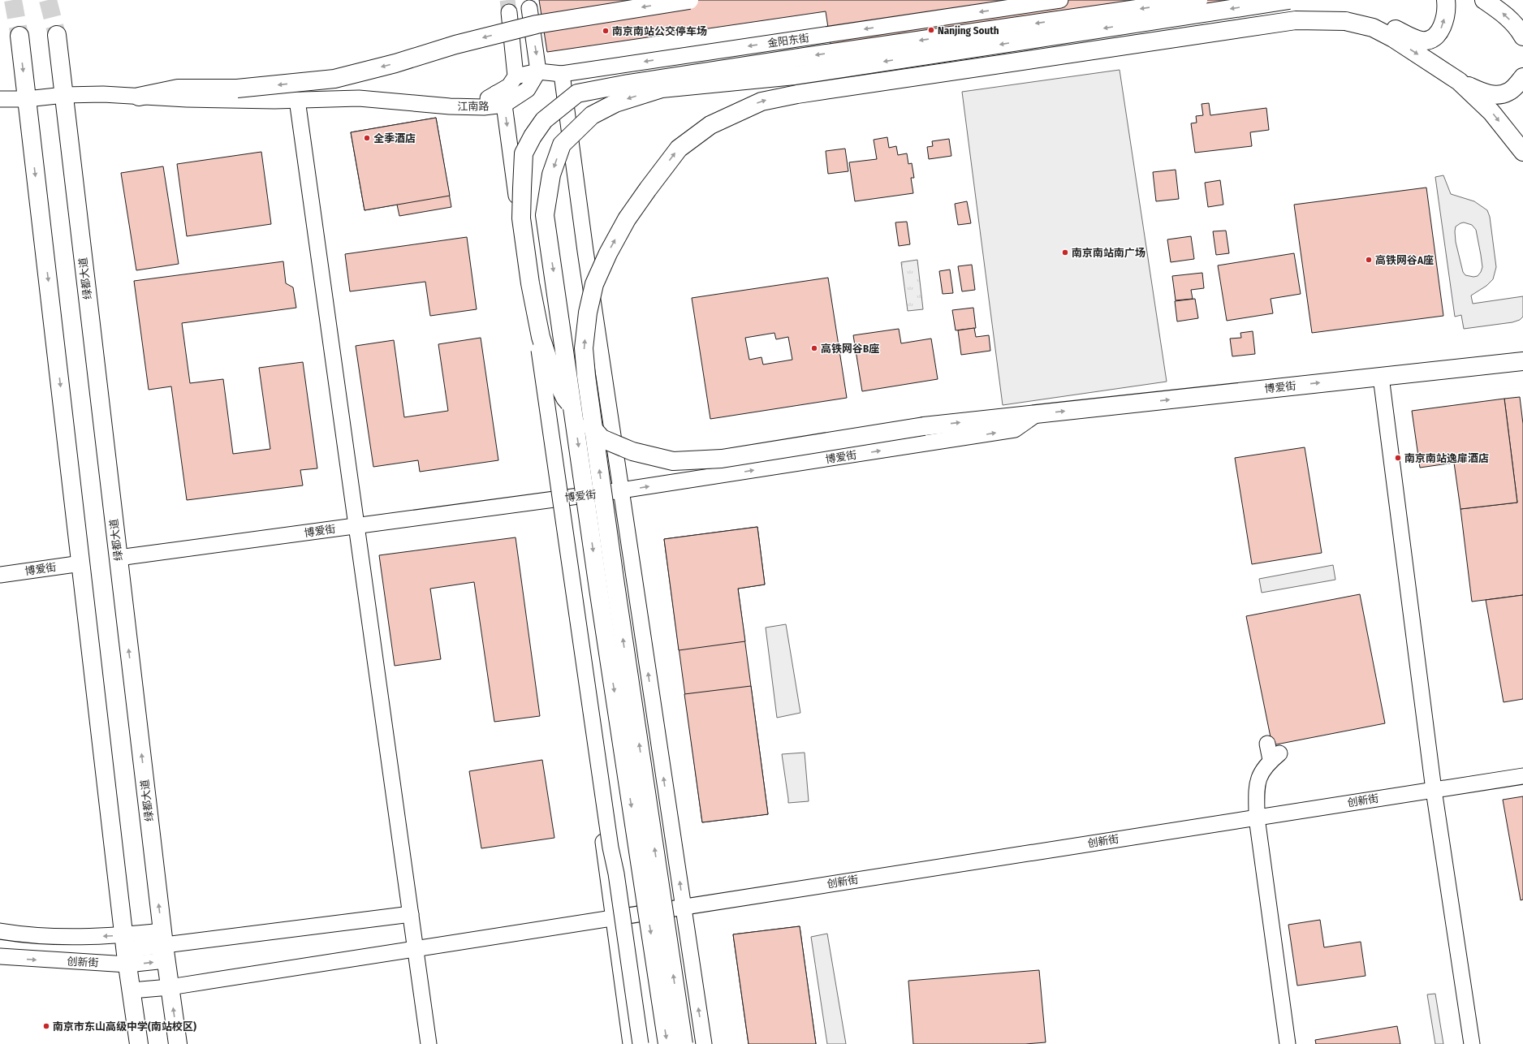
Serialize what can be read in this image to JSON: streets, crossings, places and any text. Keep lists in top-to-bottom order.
{
  "streets": {
    "main road": ["绿都大道", "博爱街"],
    "street": ["金阳东街", "江南路", "创新街"]
  },
  "crossings": [
    ["金阳东街", "江南路"],
    ["江南路", "绿都大道"],
    ["绿都大道", "博爱街"],
    ["绿都大道", "创新街"]
  ],
  "one_way": ["金阳东街"],
  "places": [
    "Nanjing South",
    "南京南站公交停车场",
    "全季酒店",
    "南京南站南广场",
    "高铁网谷A座",
    "高铁网谷B座",
    "南京南站逸扉酒店",
    "南京市东山高级中学(南站校区)"
  ]
}
